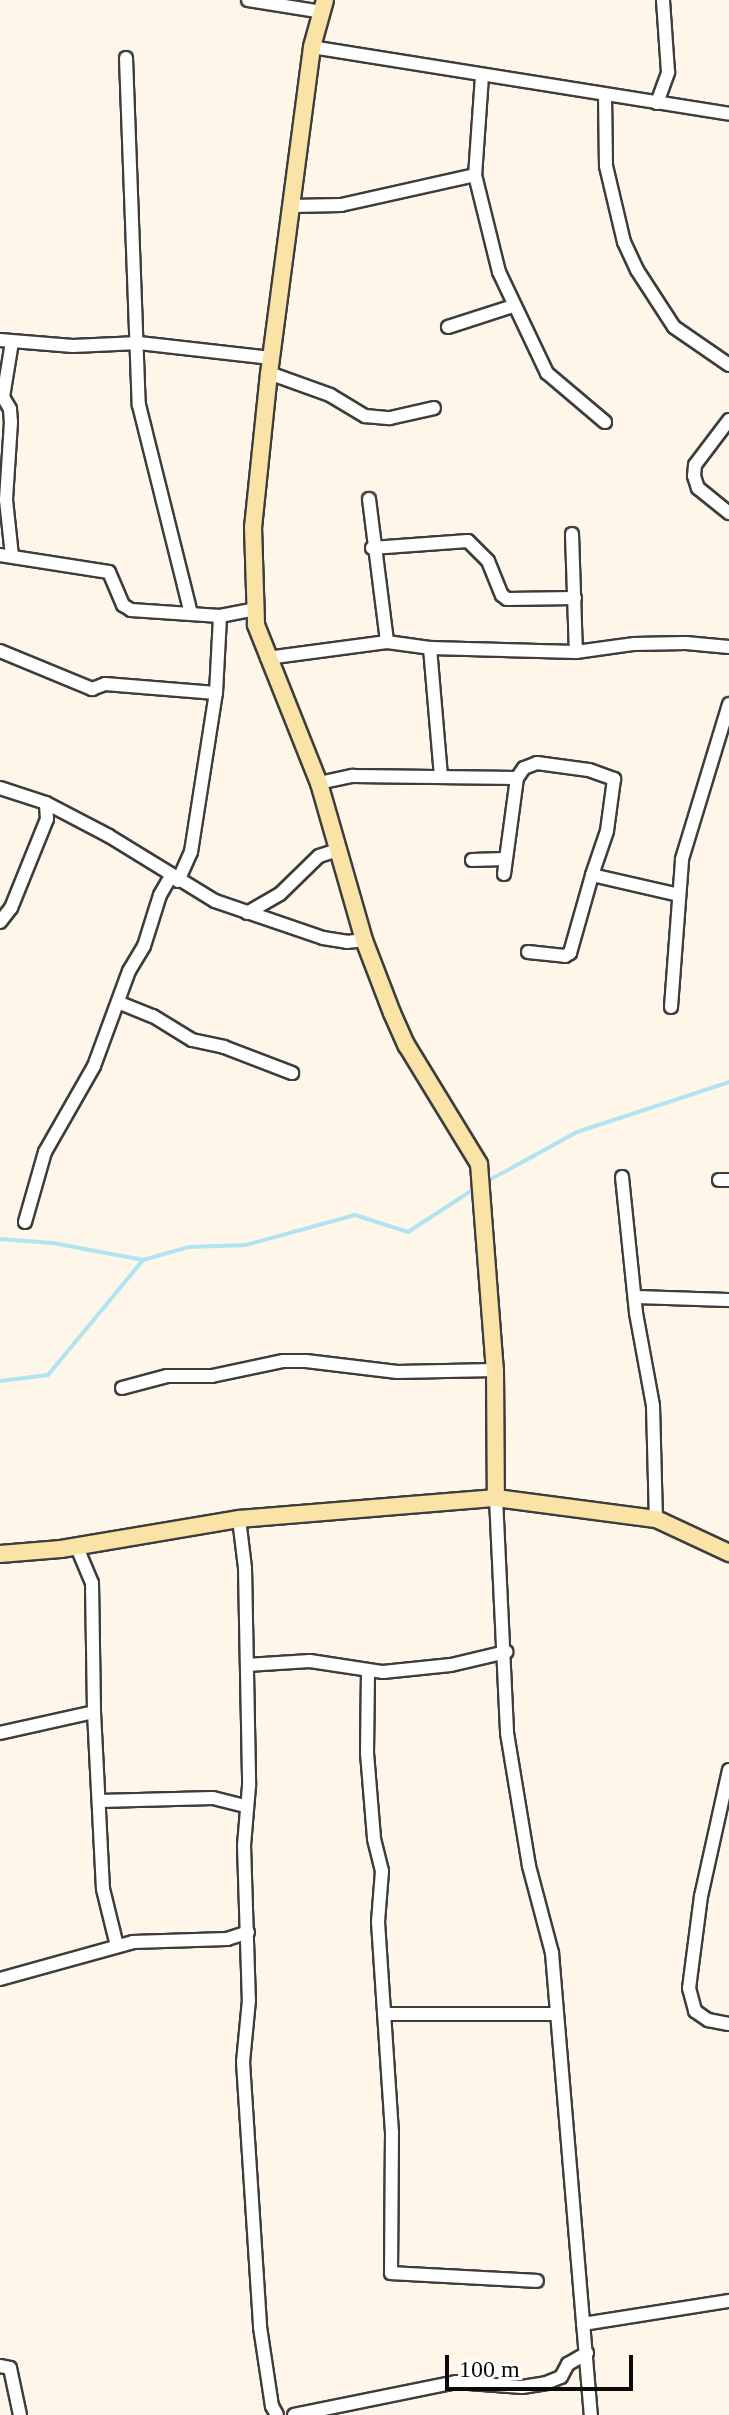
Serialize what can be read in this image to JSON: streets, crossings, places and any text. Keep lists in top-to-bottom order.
{
  "scale_bar": "100 m"
}
